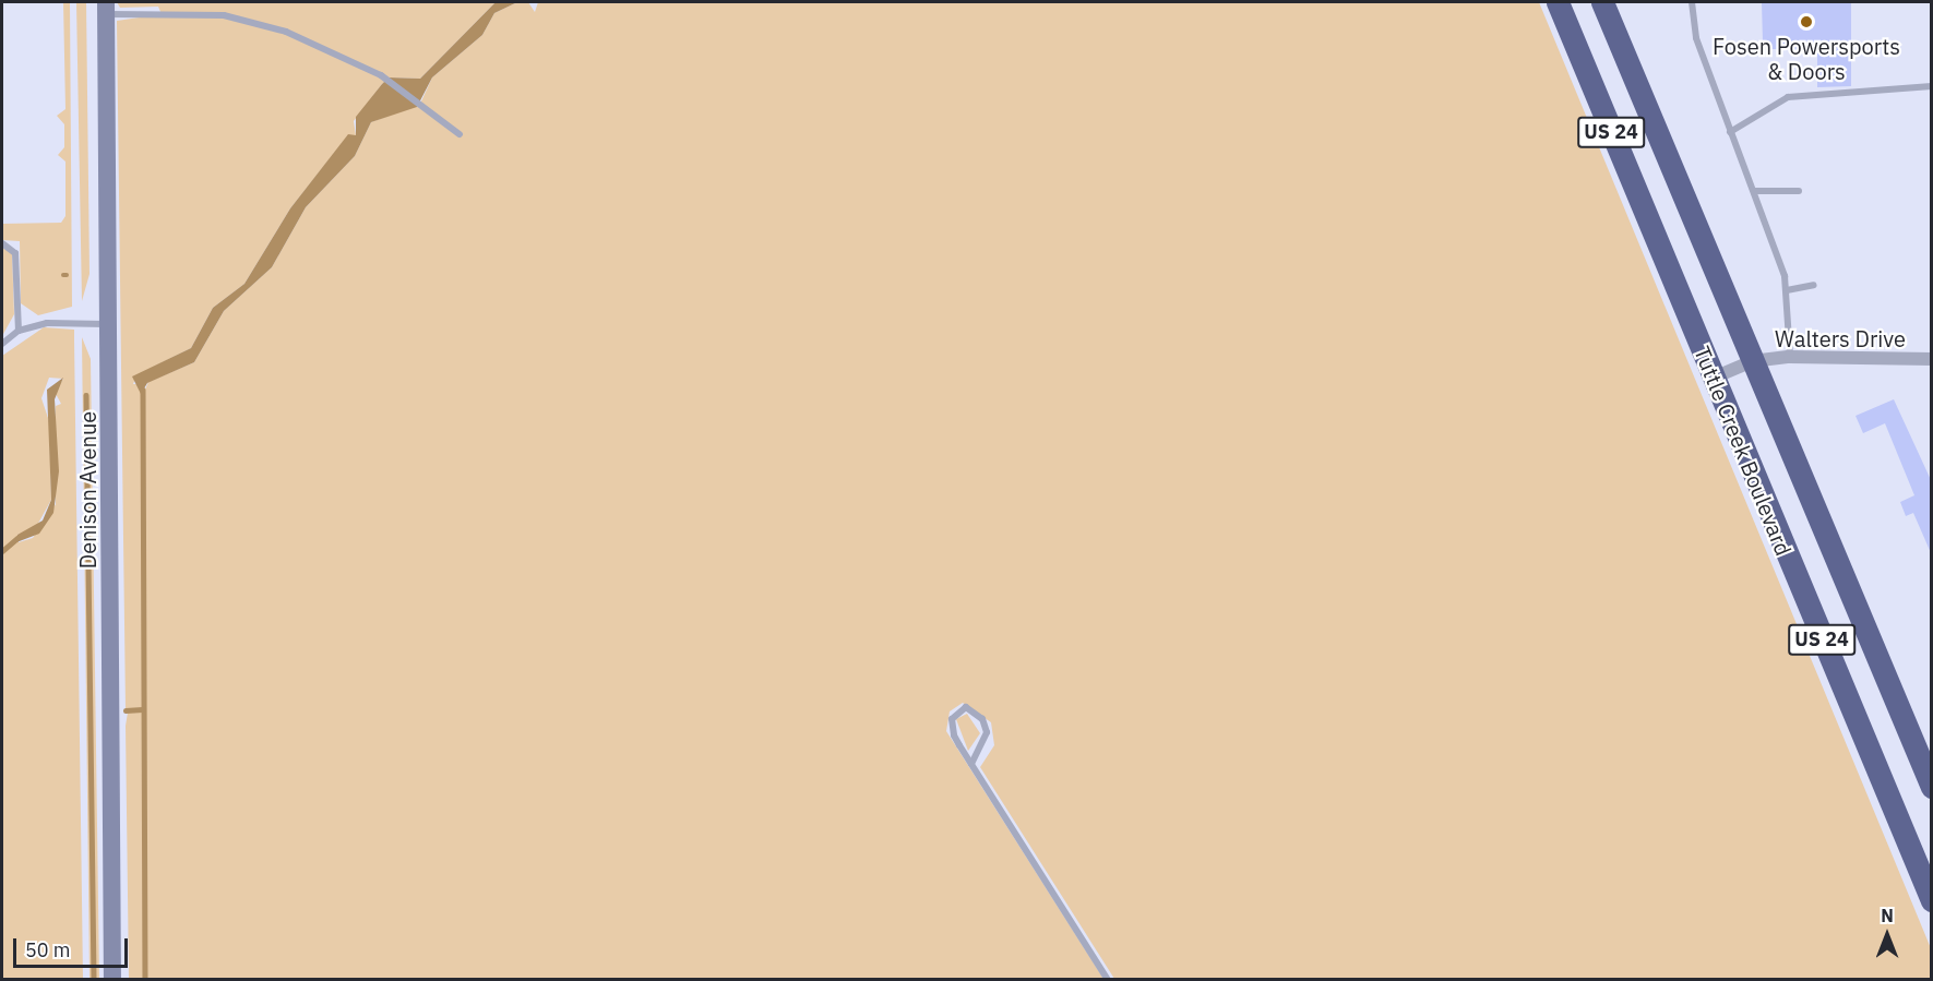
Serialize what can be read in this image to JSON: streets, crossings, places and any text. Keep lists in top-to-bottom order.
{
  "streets": {
    "highway": ["US 24", "Tuttle Creek Boulevard"],
    "street": ["Walters Drive", "Denison Avenue"]
  },
  "crossings": [
    ["Walters Drive", "Tuttle Creek Boulevard"]
  ],
  "places": ["Fosen Powersports & Doors"],
  "scale_bar": "50 m",
  "north": "top"
}
